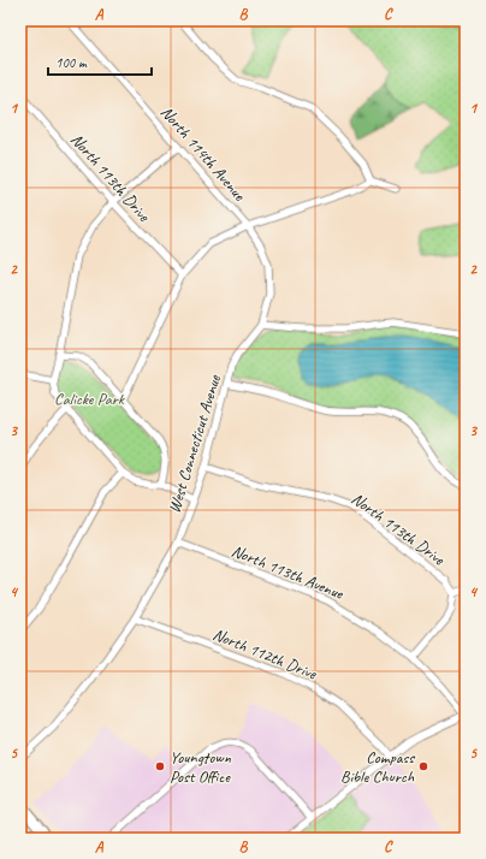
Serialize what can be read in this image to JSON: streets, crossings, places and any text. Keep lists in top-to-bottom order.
{
  "streets": {
    "street": [
      "North 114th Avenue",
      "North 113th Drive",
      "West Connecticut Avenue",
      "North 113th Avenue",
      "North 112th Drive"
    ]
  },
  "crossings": [
    ["North 114th Avenue", "West Connecticut Avenue"],
    ["North 113th Drive", "West Connecticut Avenue"],
    ["West Connecticut Avenue", "North 113th Avenue"],
    ["West Connecticut Avenue", "North 112th Drive"]
  ],
  "parks": ["Calicke Park"],
  "places": ["Youngtown Post Office", "Compass Bible Church"],
  "scale_bar": "100 m",
  "grid": {
    "columns": ["A", "B", "C"],
    "rows": [
      "1",
      "2",
      "3",
      "4",
      "5"
    ]
  }
}
